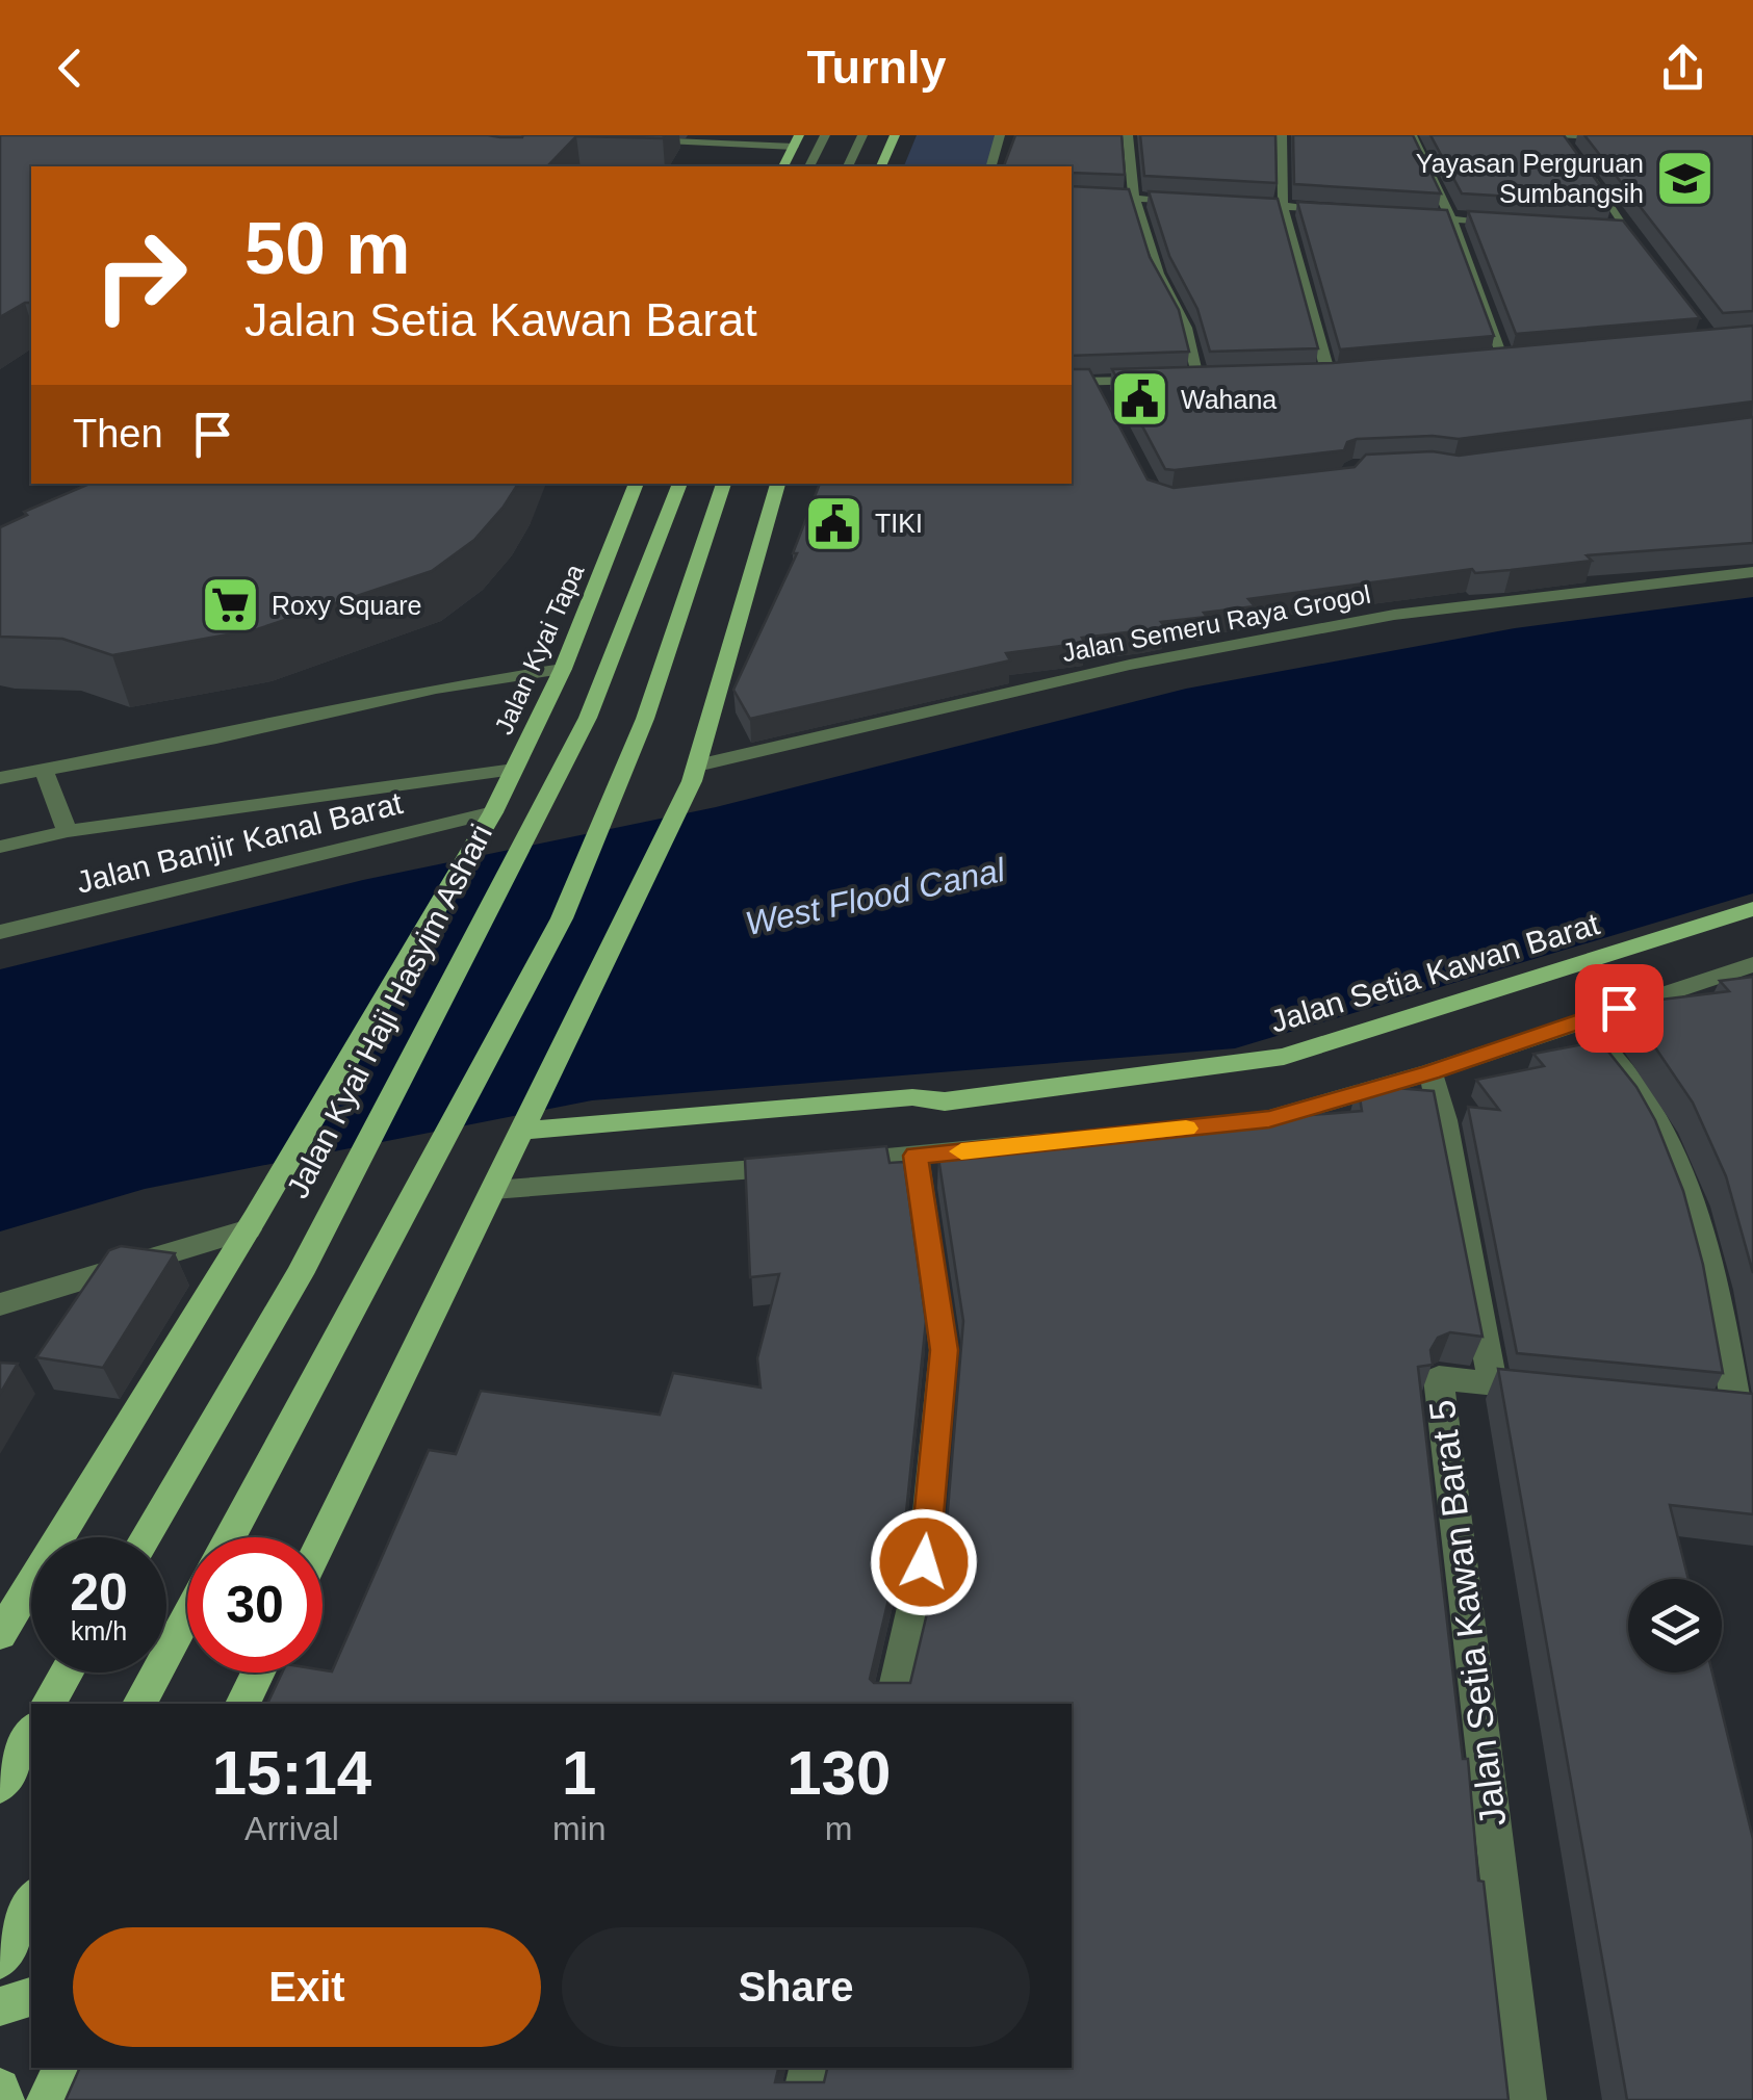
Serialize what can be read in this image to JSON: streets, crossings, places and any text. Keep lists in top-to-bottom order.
{
  "streets": {
    "main road": ["Jalan Kyai Tapa", "Jalan Setia Kawan Barat", "Jalan Kyai Haji Hasyim Ashari"],
    "street": ["Jalan Semeru Raya Grogol", "Jalan Banjir Kanal Barat", "Jalan Setia Kawan Barat 5"]
  },
  "crossings": [
    ["Jalan Kyai Tapa", "Jalan Banjir Kanal Barat"],
    ["Jalan Kyai Tapa", "Jalan Kyai Haji Hasyim Ashari"]
  ],
  "water": ["West Flood Canal"],
  "places": {
    "school or university": ["Yayasan Perguruan Sumbangsih"],
    "public building": ["Wahana", "TIKI"],
    "supermarket": ["Roxy Square"]
  },
  "page": {
    "header": "Turnly",
    "turn": ["50 m", "Jalan Setia Kawan Barat"],
    "then": "Then",
    "speed": "20 km/h",
    "limit": "30",
    "eta": [
      "15:14",
      "Arrival",
      "1",
      "min",
      "130",
      "m"
    ],
    "buttons": ["Exit", "Share"]
  }
}
